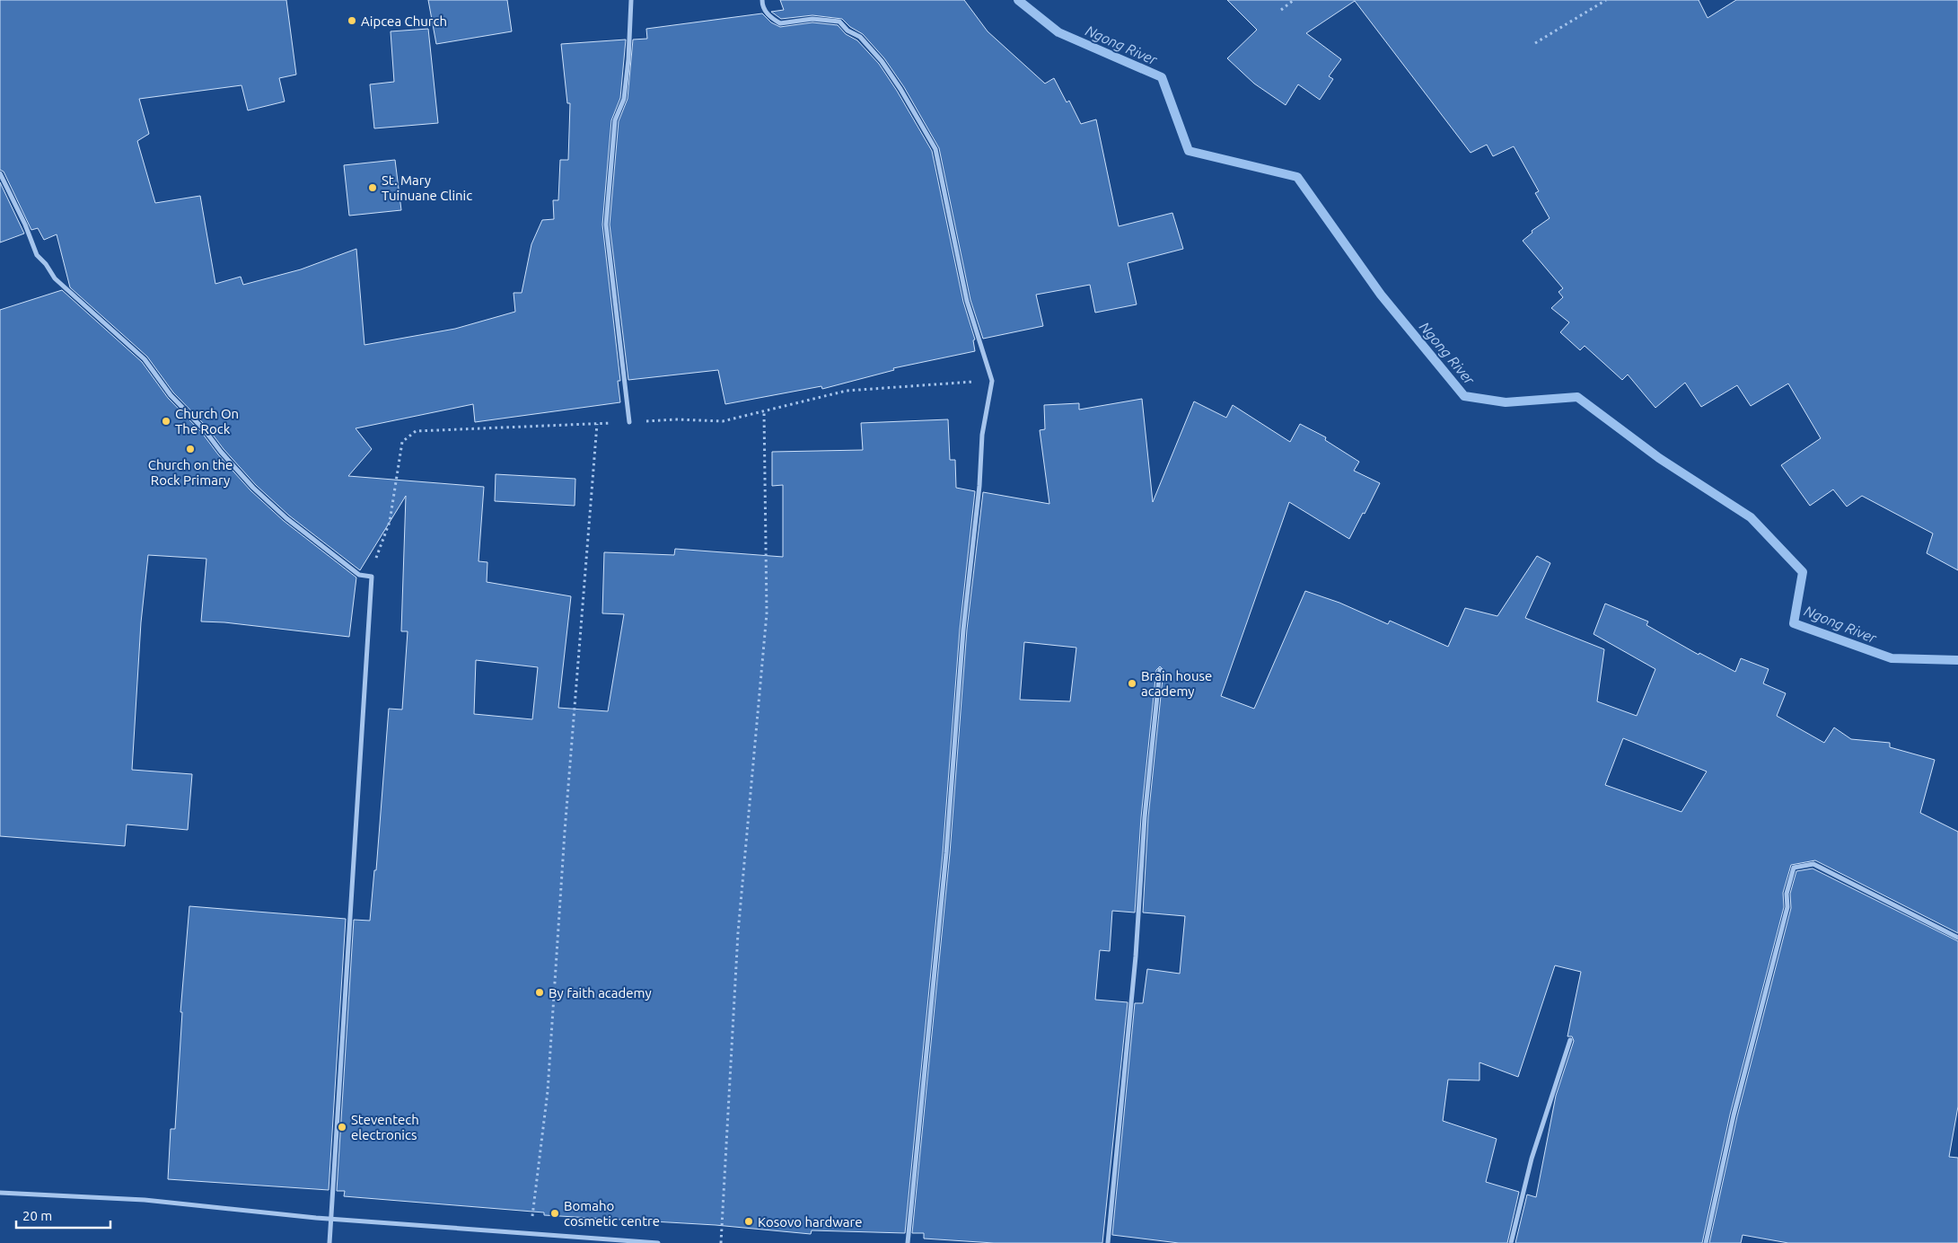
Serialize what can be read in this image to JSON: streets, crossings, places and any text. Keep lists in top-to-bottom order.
{
  "water": ["Ngong River"],
  "places": [
    "Aipcea Church",
    "St. Mary Tuinuane Clinic",
    "Church On The Rock",
    "Church on the Rock Primary",
    "Brain house academy",
    "By faith academy",
    "Steventech electronics",
    "Bomaho cosmetic centre",
    "Kosovo hardware"
  ],
  "scale_bar": "20 m"
}
